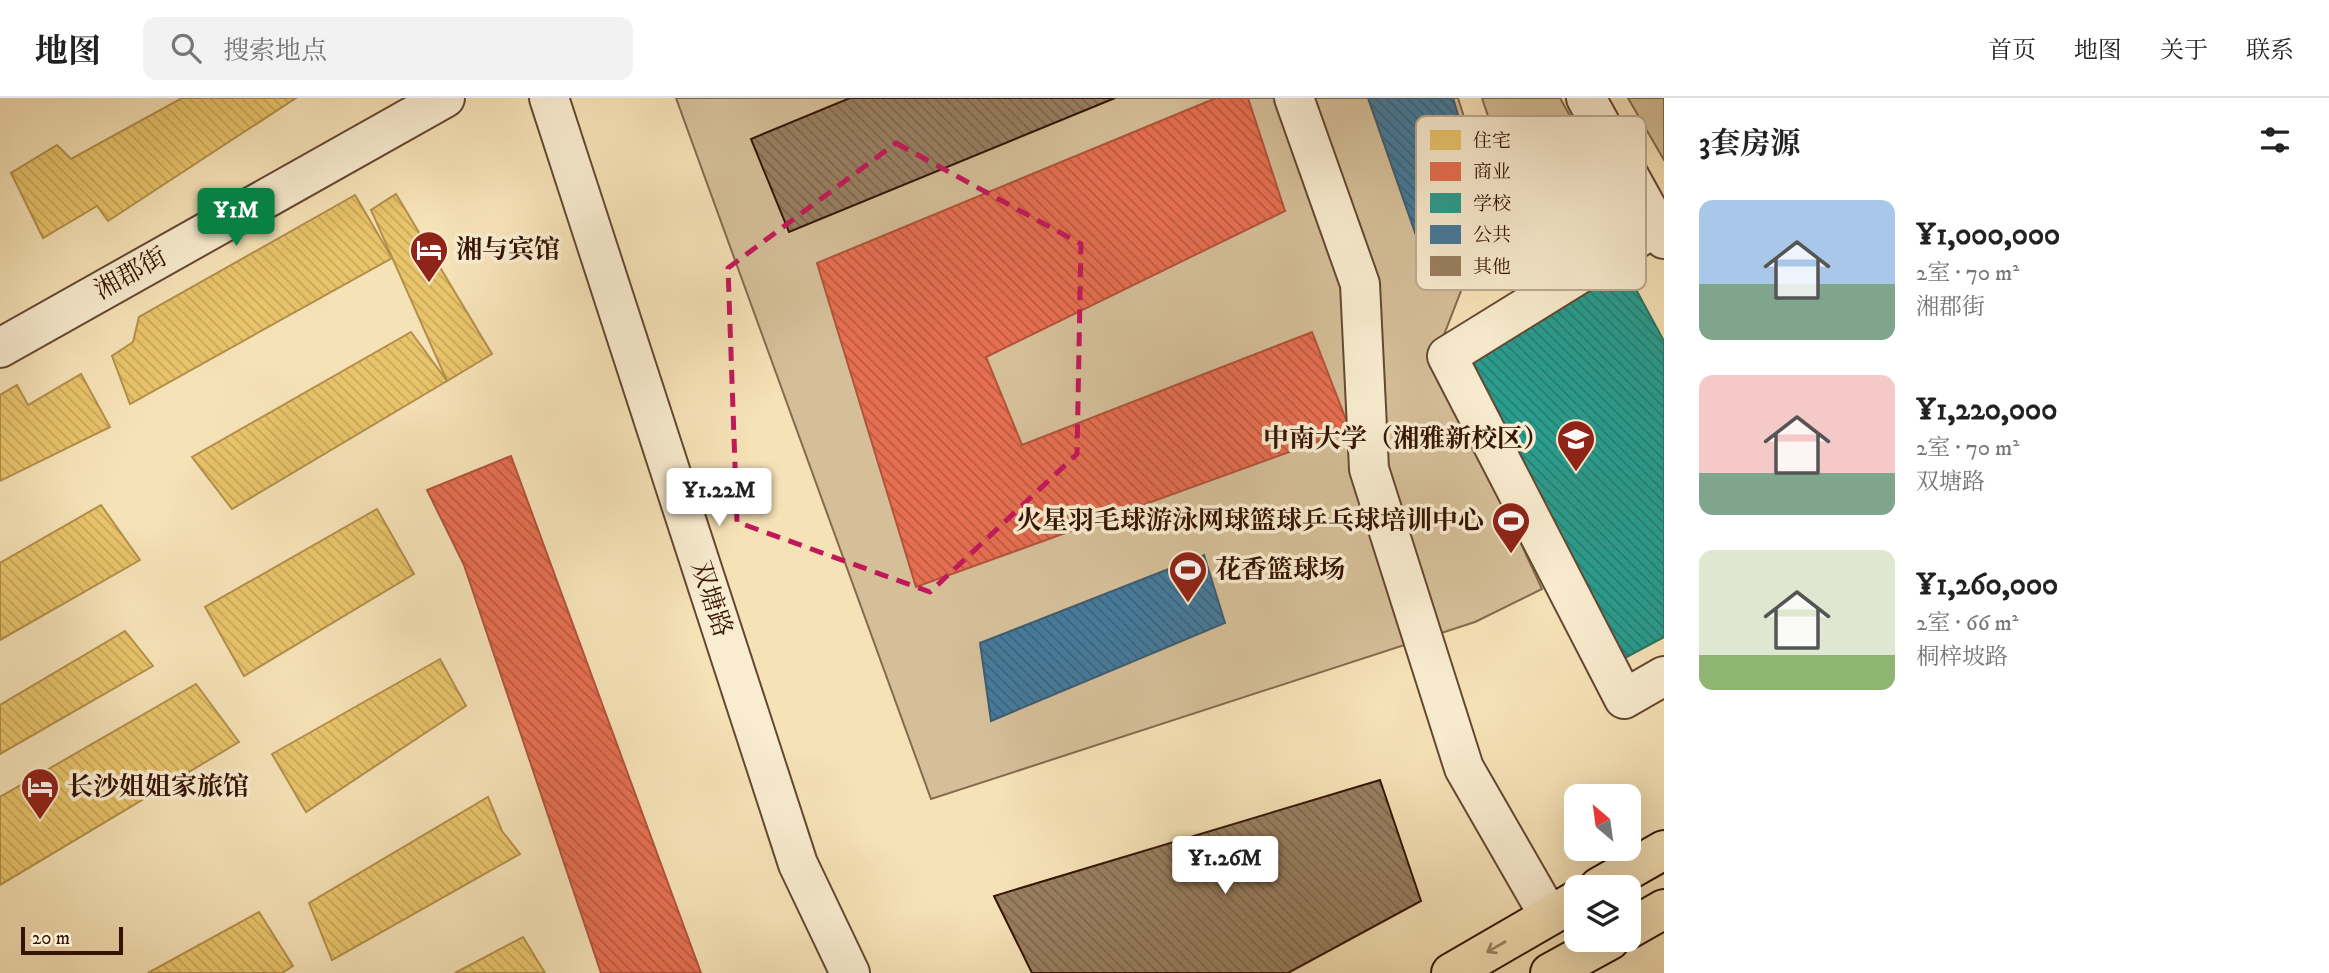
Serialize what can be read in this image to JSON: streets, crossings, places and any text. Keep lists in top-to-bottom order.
{
  "streets": {
    "street": ["湘郡街", "双塘路"]
  },
  "places": {
    "hotel": ["湘与宾馆", "长沙姐姐家旅馆"],
    "school or university": ["中南大学（湘雅新校区）"],
    "sports": ["火星羽毛球游泳网球篮球乒乓球培训中心", "花香篮球场"]
  },
  "legend": [
    "住宅",
    "商业",
    "学校",
    "公共",
    "其他"
  ],
  "scale_bar": "20 m",
  "north": "top left",
  "page": {
    "header": "地图",
    "search": "搜索地点",
    "nav": [
      "首页",
      "地图",
      "关于",
      "联系"
    ],
    "heading": "3套房源",
    "list": [
      {
        "name": "¥1,000,000",
        "note": "2室 · 70 m² · 湘郡街"
      },
      {
        "name": "¥1,220,000",
        "note": "2室 · 70 m² · 双塘路"
      },
      {
        "name": "¥1,260,000",
        "note": "2室 · 66 m² · 桐梓坡路"
      }
    ],
    "price": ["¥1M", "¥1.22M", "¥1.26M"],
    "scale": "20 m"
  }
}
